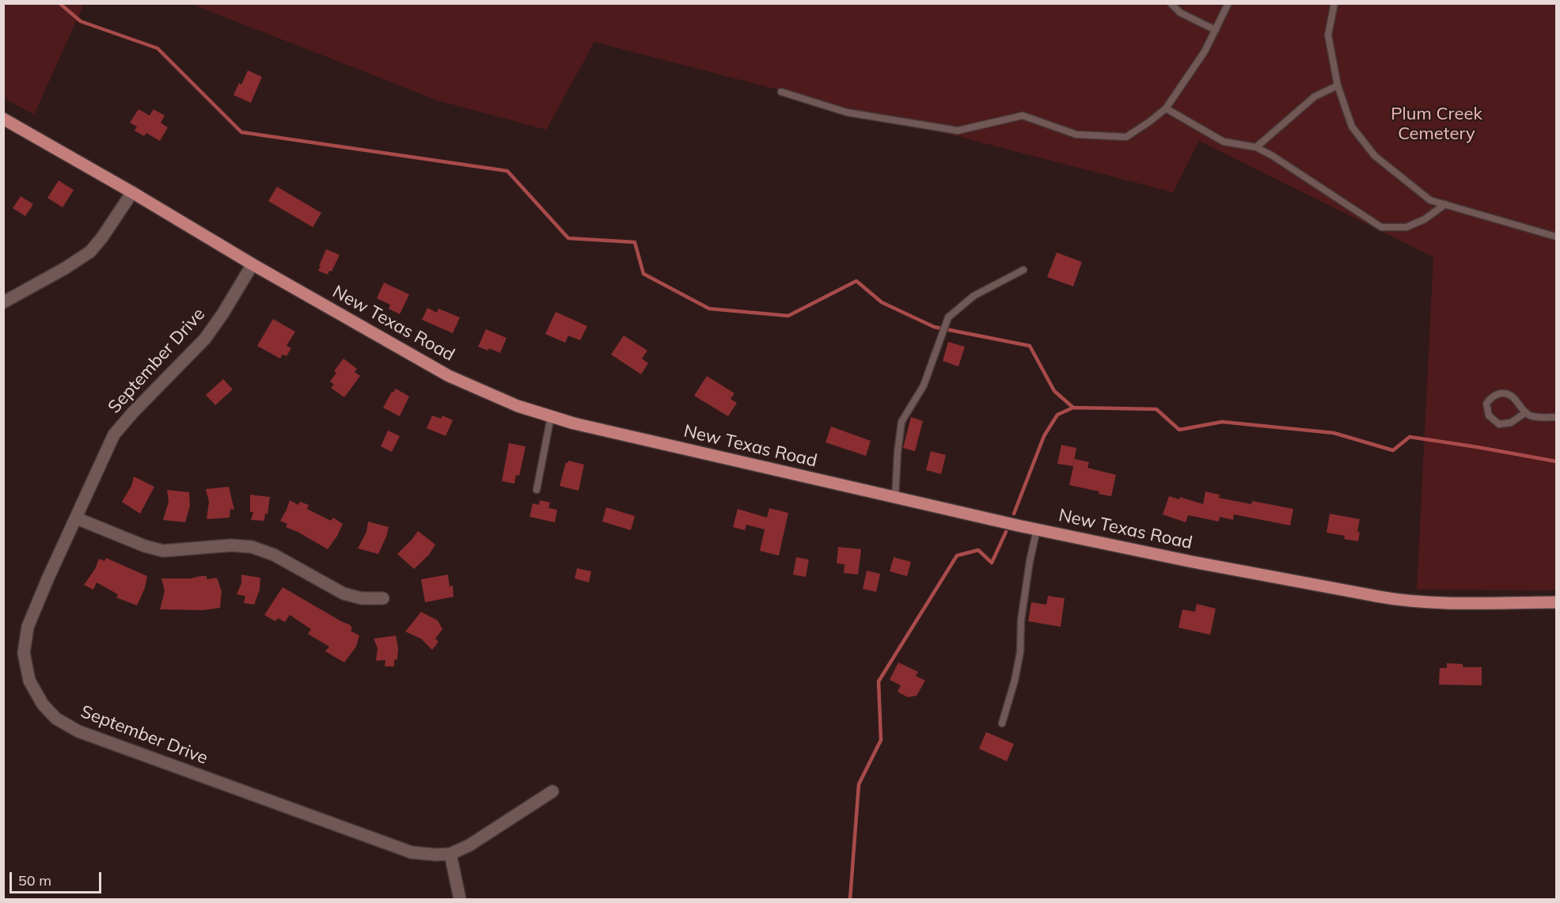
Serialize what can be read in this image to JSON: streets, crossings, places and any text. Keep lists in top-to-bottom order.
{
  "streets": {
    "main road": ["New Texas Road"],
    "street": ["September Drive"]
  },
  "crossings": [
    ["New Texas Road", "September Drive"]
  ],
  "parks": ["Plum Creek Cemetery"],
  "scale_bar": "50 m"
}
